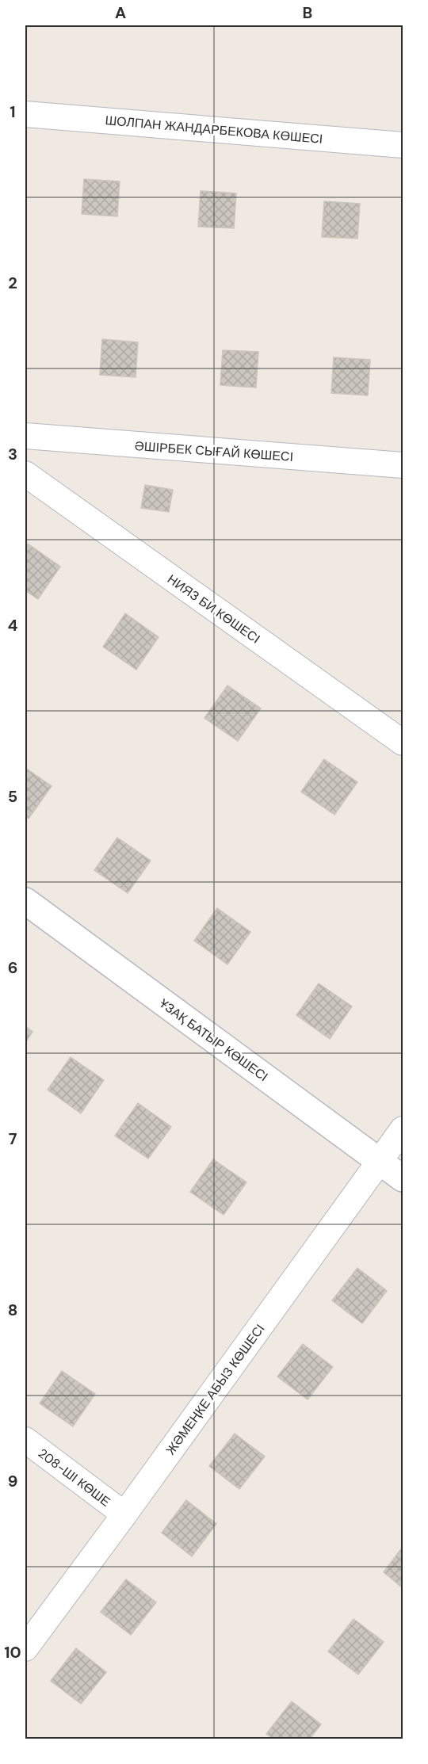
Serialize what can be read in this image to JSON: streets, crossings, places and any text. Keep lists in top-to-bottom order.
{
  "streets": {
    "street": [
      "ШОЛПАН ЖАНДАРБЕКОВА КӨШЕСІ",
      "ӘШІРБЕК СЫҒАЙ КӨШЕСІ",
      "НИЯЗ БИ КӨШЕСІ",
      "ҰЗАҚ БАТЫР КӨШЕСІ",
      "ЖӘМЕҢКЕ АБЫЗ КӨШЕСІ",
      "208-ШІ КӨШЕ"
    ]
  },
  "crossings": [
    ["ҰЗАҚ БАТЫР КӨШЕСІ", "ЖӘМЕҢКЕ АБЫЗ КӨШЕСІ"],
    ["ЖӘМЕҢКЕ АБЫЗ КӨШЕСІ", "208-ШІ КӨШЕ"]
  ],
  "grid": {
    "columns": ["A", "B"],
    "rows": [
      "1",
      "2",
      "3",
      "4",
      "5",
      "6",
      "7",
      "8",
      "9",
      "10"
    ]
  }
}
